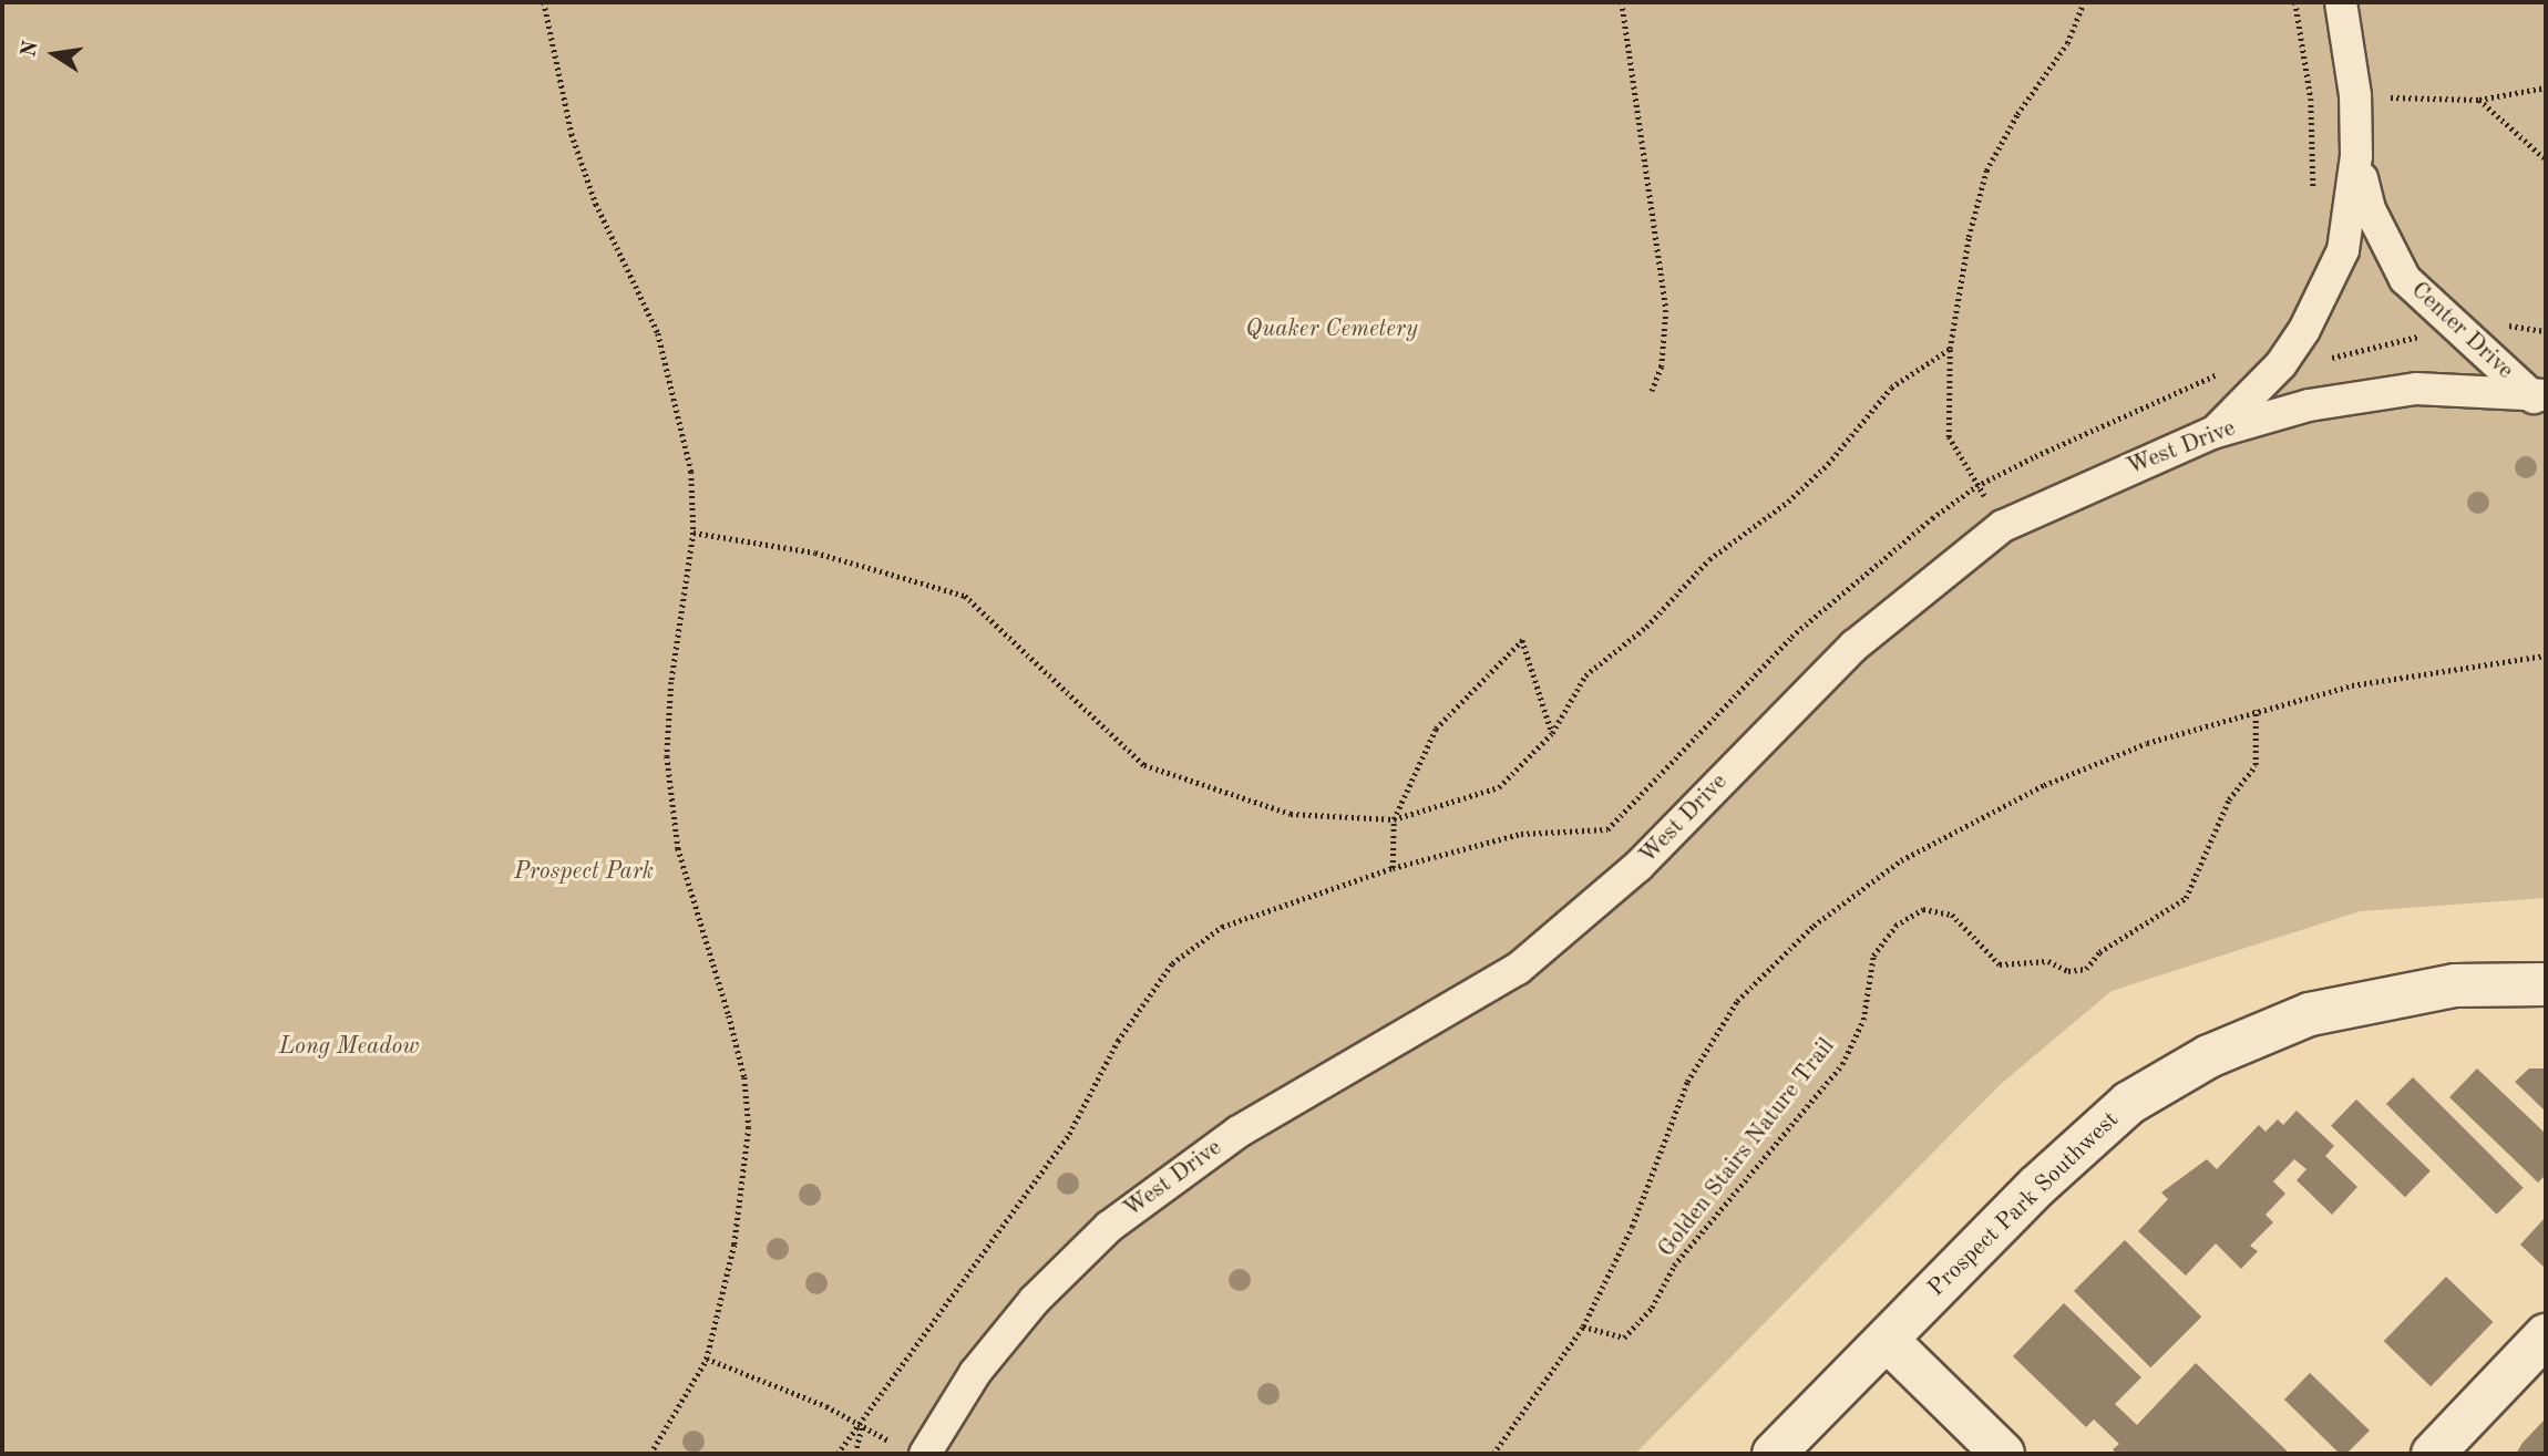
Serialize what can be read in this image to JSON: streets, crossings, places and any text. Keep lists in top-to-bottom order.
{
  "streets": {
    "street": ["Center Drive", "West Drive", "Prospect Park Southwest"],
    "path": ["Golden Stairs Nature Trail"]
  },
  "crossings": [
    ["Center Drive", "West Drive"]
  ],
  "parks": ["Quaker Cemetery", "Prospect Park", "Long Meadow"],
  "north": "left"
}
